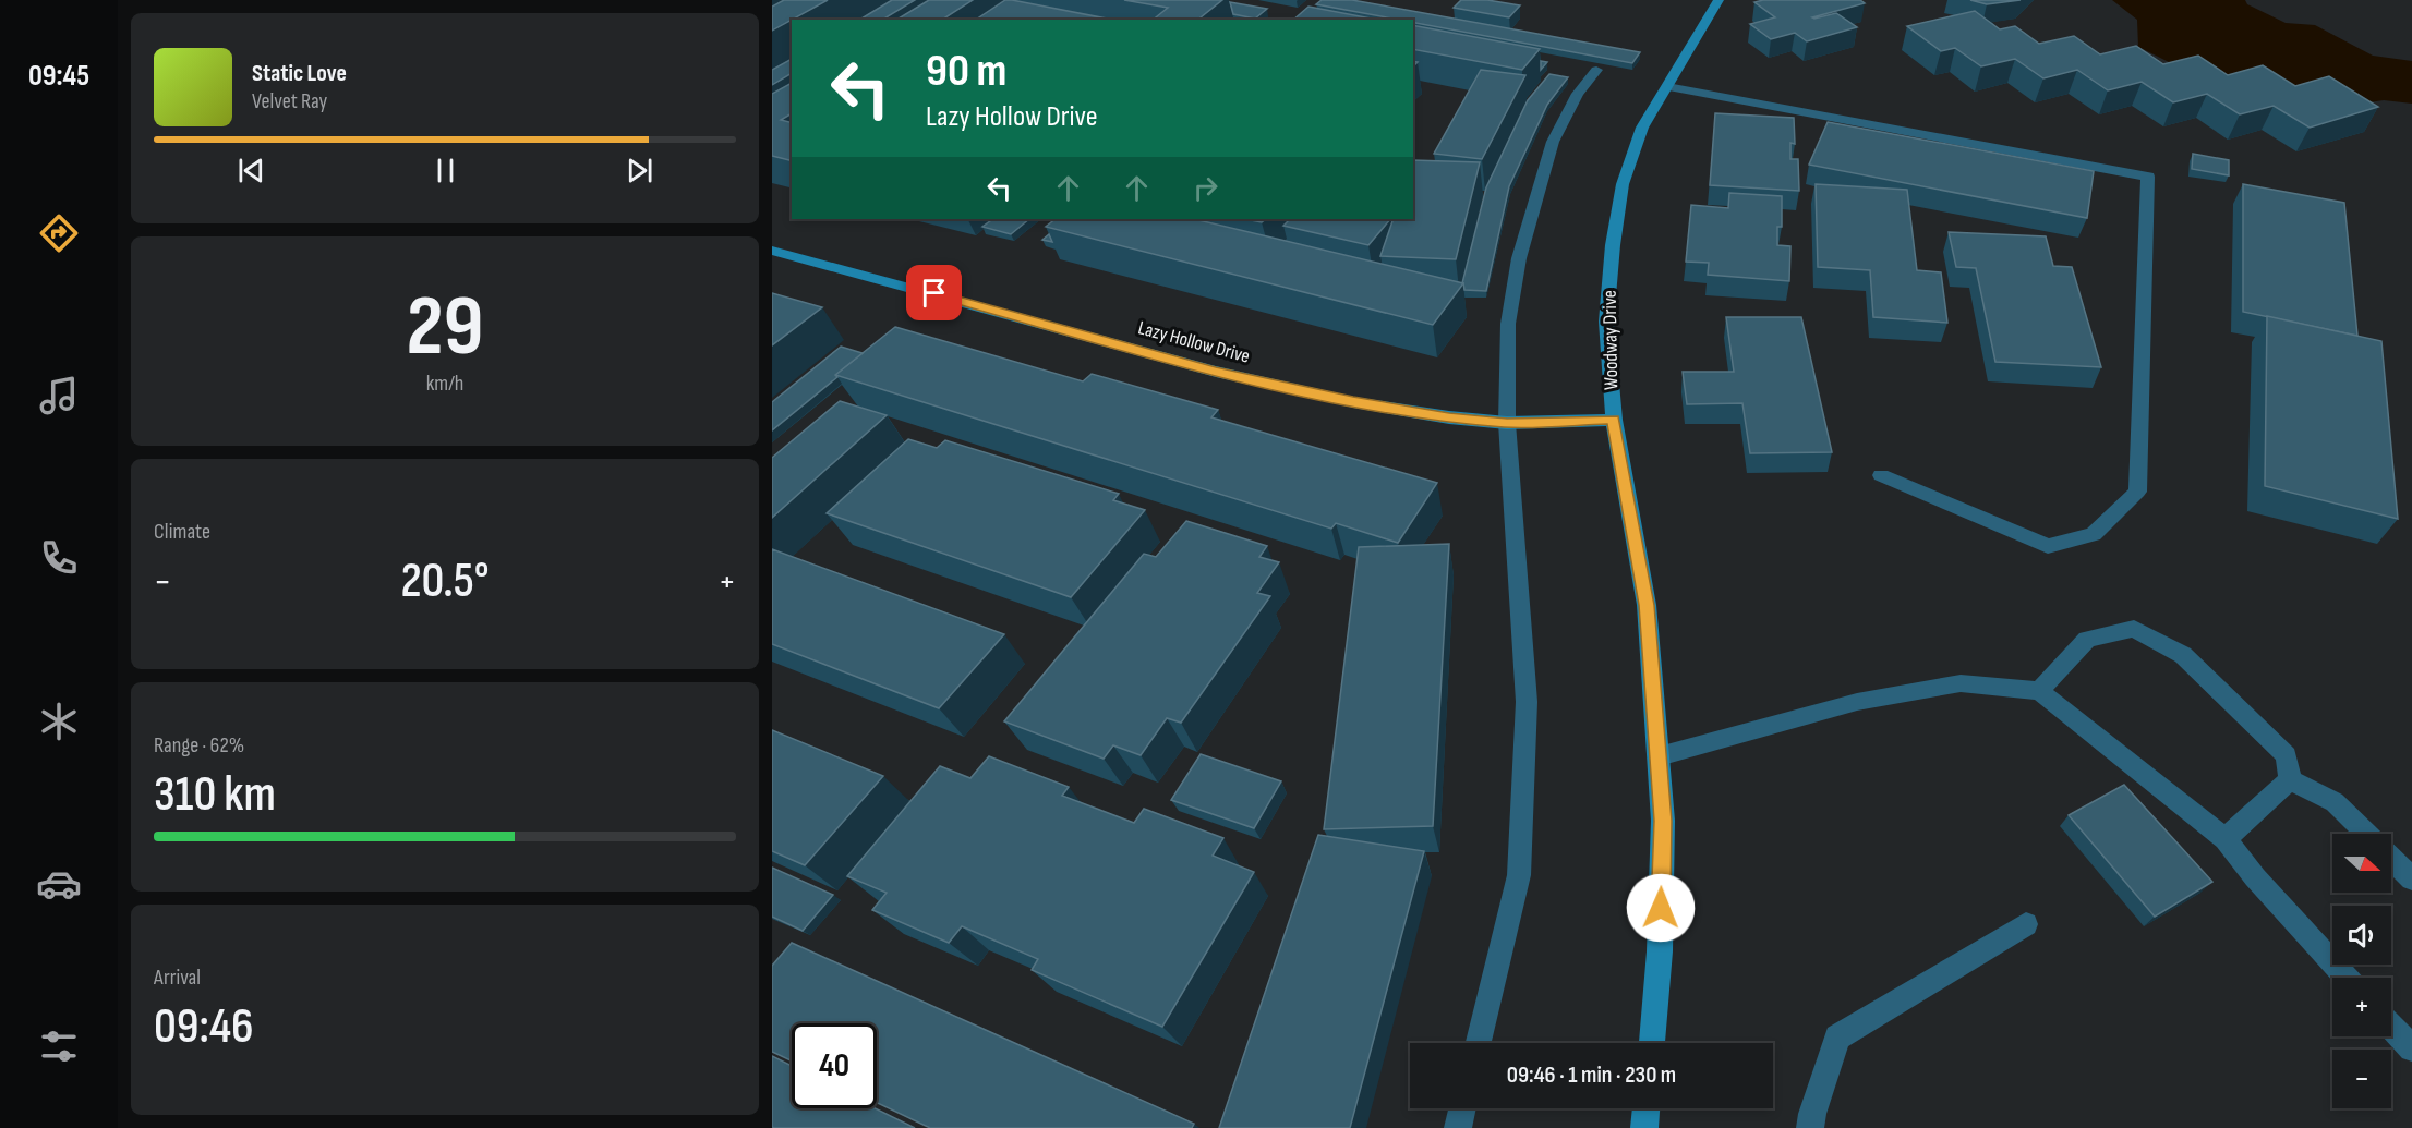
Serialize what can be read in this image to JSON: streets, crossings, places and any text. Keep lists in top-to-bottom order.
{
  "streets": {
    "street": ["Woodway Drive", "Lazy Hollow Drive"]
  },
  "crossings": [
    ["Woodway Drive", "Lazy Hollow Drive"]
  ],
  "north": "right",
  "page": {
    "tabs": "09:45",
    "turn": ["90 m", "Lazy Hollow Drive"],
    "song": ["Static Love", "Velvet Ray"],
    "tile": [
      ["29", "km/h"],
      "Climate",
      ["Range · 62%", "310 km"],
      ["Arrival", "09:46"]
    ],
    "heat": ["−", "20.5°", "+"],
    "map_buttons": ["+", "−"],
    "limit": "40",
    "trip": "09:46 · 1 min · 230 m"
  }
}
